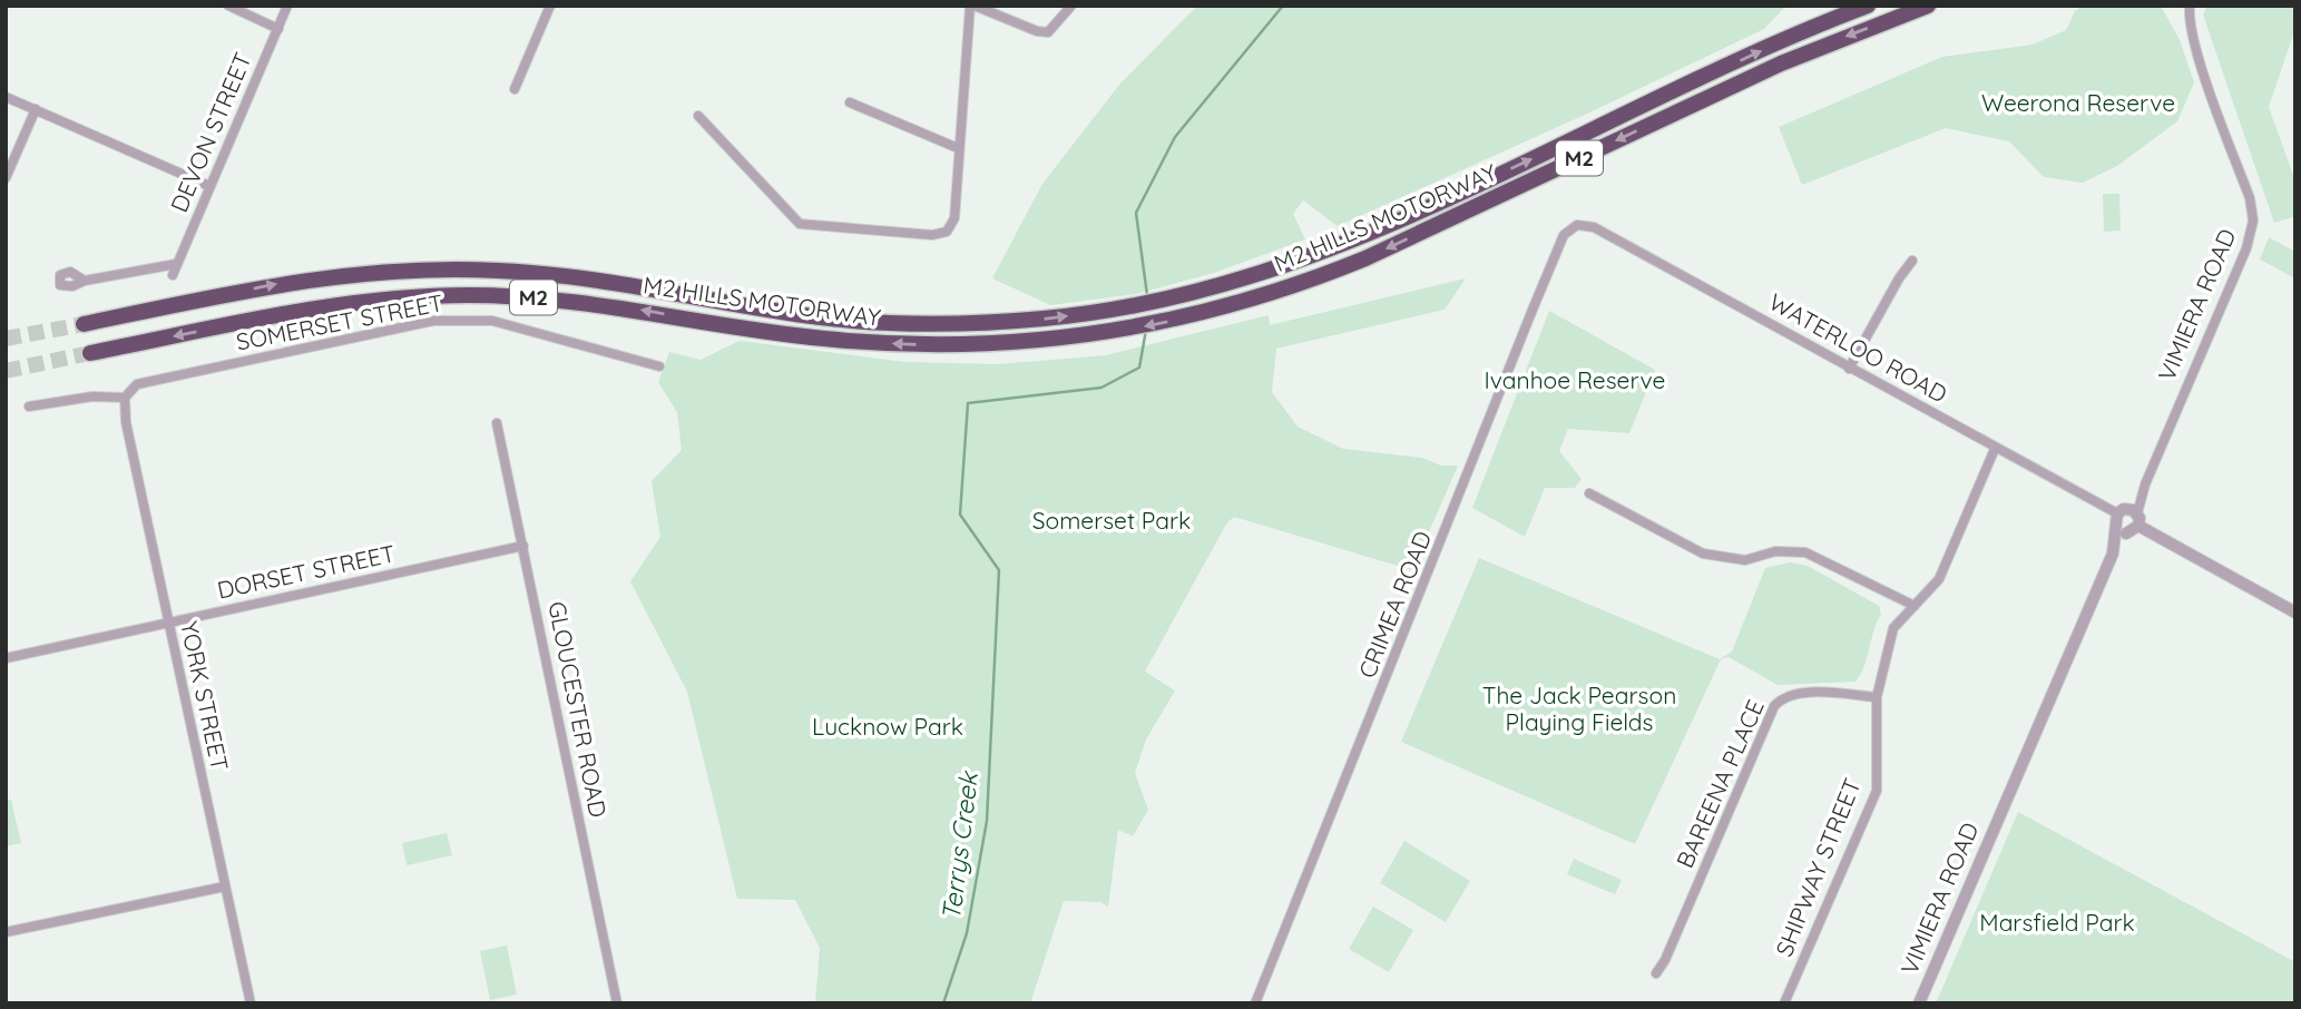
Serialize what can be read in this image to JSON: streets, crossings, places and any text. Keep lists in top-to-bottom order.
{
  "streets": {
    "highway": ["M2", "M2 HILLS MOTORWAY"],
    "street": [
      "DEVON STREET",
      "VIMIERA ROAD",
      "SOMERSET STREET",
      "WATERLOO ROAD",
      "DORSET STREET",
      "CRIMEA ROAD",
      "YORK STREET",
      "GLOUCESTER ROAD",
      "BAREENA PLACE",
      "SHIPWAY STREET"
    ]
  },
  "crossings": [
    ["VIMIERA ROAD", "WATERLOO ROAD"],
    ["SOMERSET STREET", "YORK STREET"],
    ["WATERLOO ROAD", "CRIMEA ROAD"],
    ["WATERLOO ROAD", "SHIPWAY STREET"],
    ["DORSET STREET", "YORK STREET"],
    ["DORSET STREET", "GLOUCESTER ROAD"],
    ["BAREENA PLACE", "SHIPWAY STREET"]
  ],
  "water": ["Terrys Creek"],
  "parks": [
    "Weerona Reserve",
    "Ivanhoe Reserve",
    "Somerset Park",
    "The Jack Pearson Playing Fields",
    "Lucknow Park",
    "Marsfield Park"
  ]
}
